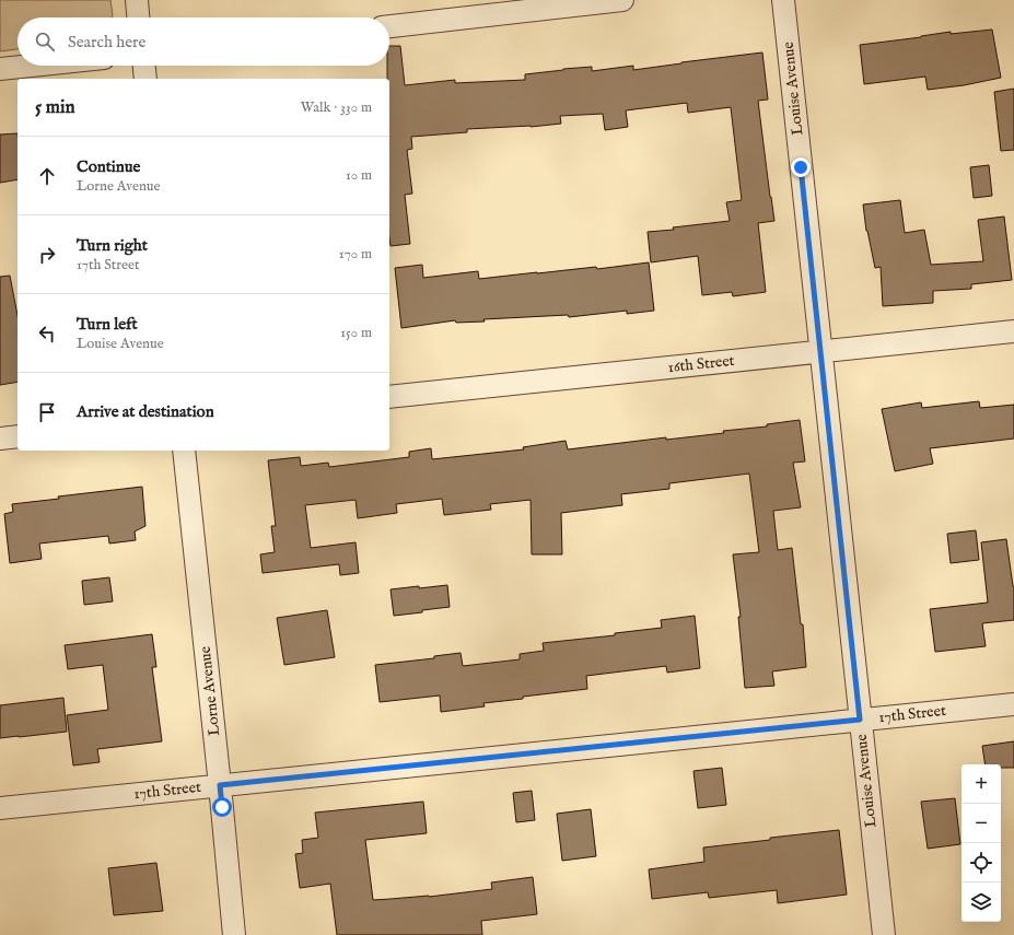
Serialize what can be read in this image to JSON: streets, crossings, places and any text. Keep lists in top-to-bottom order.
{
  "streets": {
    "street": [
      "Louise Avenue",
      "16th Street",
      "Lorne Avenue",
      "17th Street"
    ]
  },
  "crossings": [
    ["Louise Avenue", "16th Street"],
    ["Louise Avenue", "17th Street"],
    ["Lorne Avenue", "17th Street"]
  ],
  "page": {
    "search": "Search here",
    "heading": ["5 min", "Walk · 330 m"],
    "list": [
      ["Continue", "Lorne Avenue", "10 m"],
      ["Turn right", "17th Street", "170 m"],
      ["Turn left", "Louise Avenue", "150 m"],
      "Arrive at destination"
    ],
    "map_buttons": ["+", "−"]
  }
}
